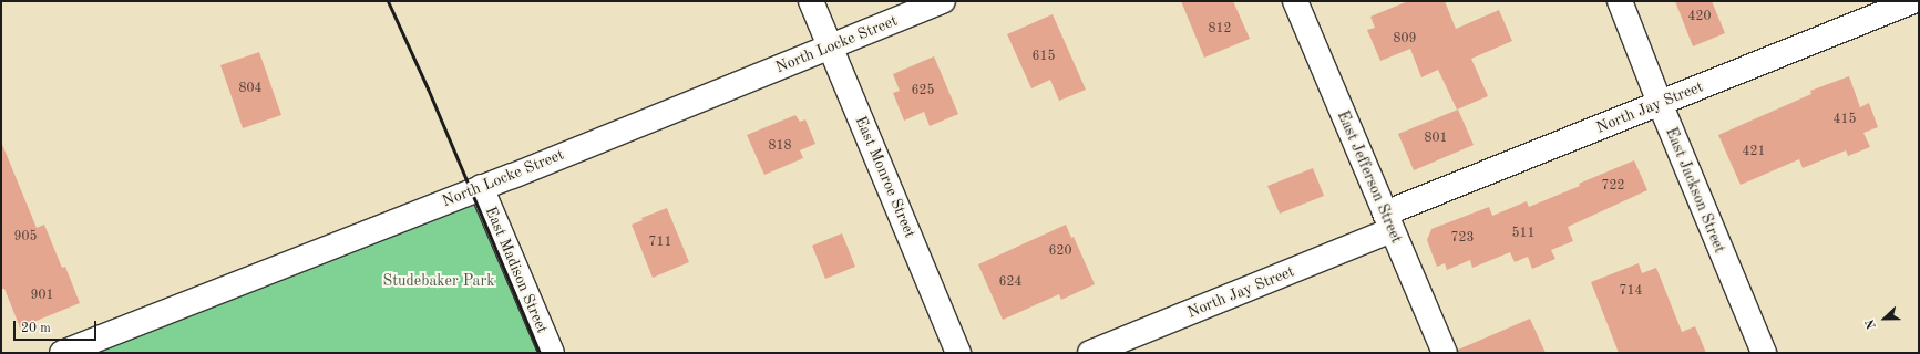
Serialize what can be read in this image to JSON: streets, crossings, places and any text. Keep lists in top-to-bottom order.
{
  "streets": {
    "street": [
      "North Locke Street",
      "North Jay Street",
      "East Monroe Street",
      "East Jefferson Street",
      "East Jackson Street",
      "East Madison Street"
    ]
  },
  "crossings": [
    ["North Locke Street", "East Monroe Street"],
    ["North Locke Street", "East Madison Street"],
    ["North Jay Street", "East Jefferson Street"],
    ["North Jay Street", "East Jackson Street"]
  ],
  "parks": ["Studebaker Park"],
  "house_numbers": [
    "420",
    "812",
    "809",
    "615",
    "804",
    "625",
    "415",
    "801",
    "818",
    "421",
    "722",
    "511",
    "905",
    "723",
    "711",
    "620",
    "624",
    "714",
    "901"
  ],
  "scale_bar": "20 m",
  "north": "left"
}
